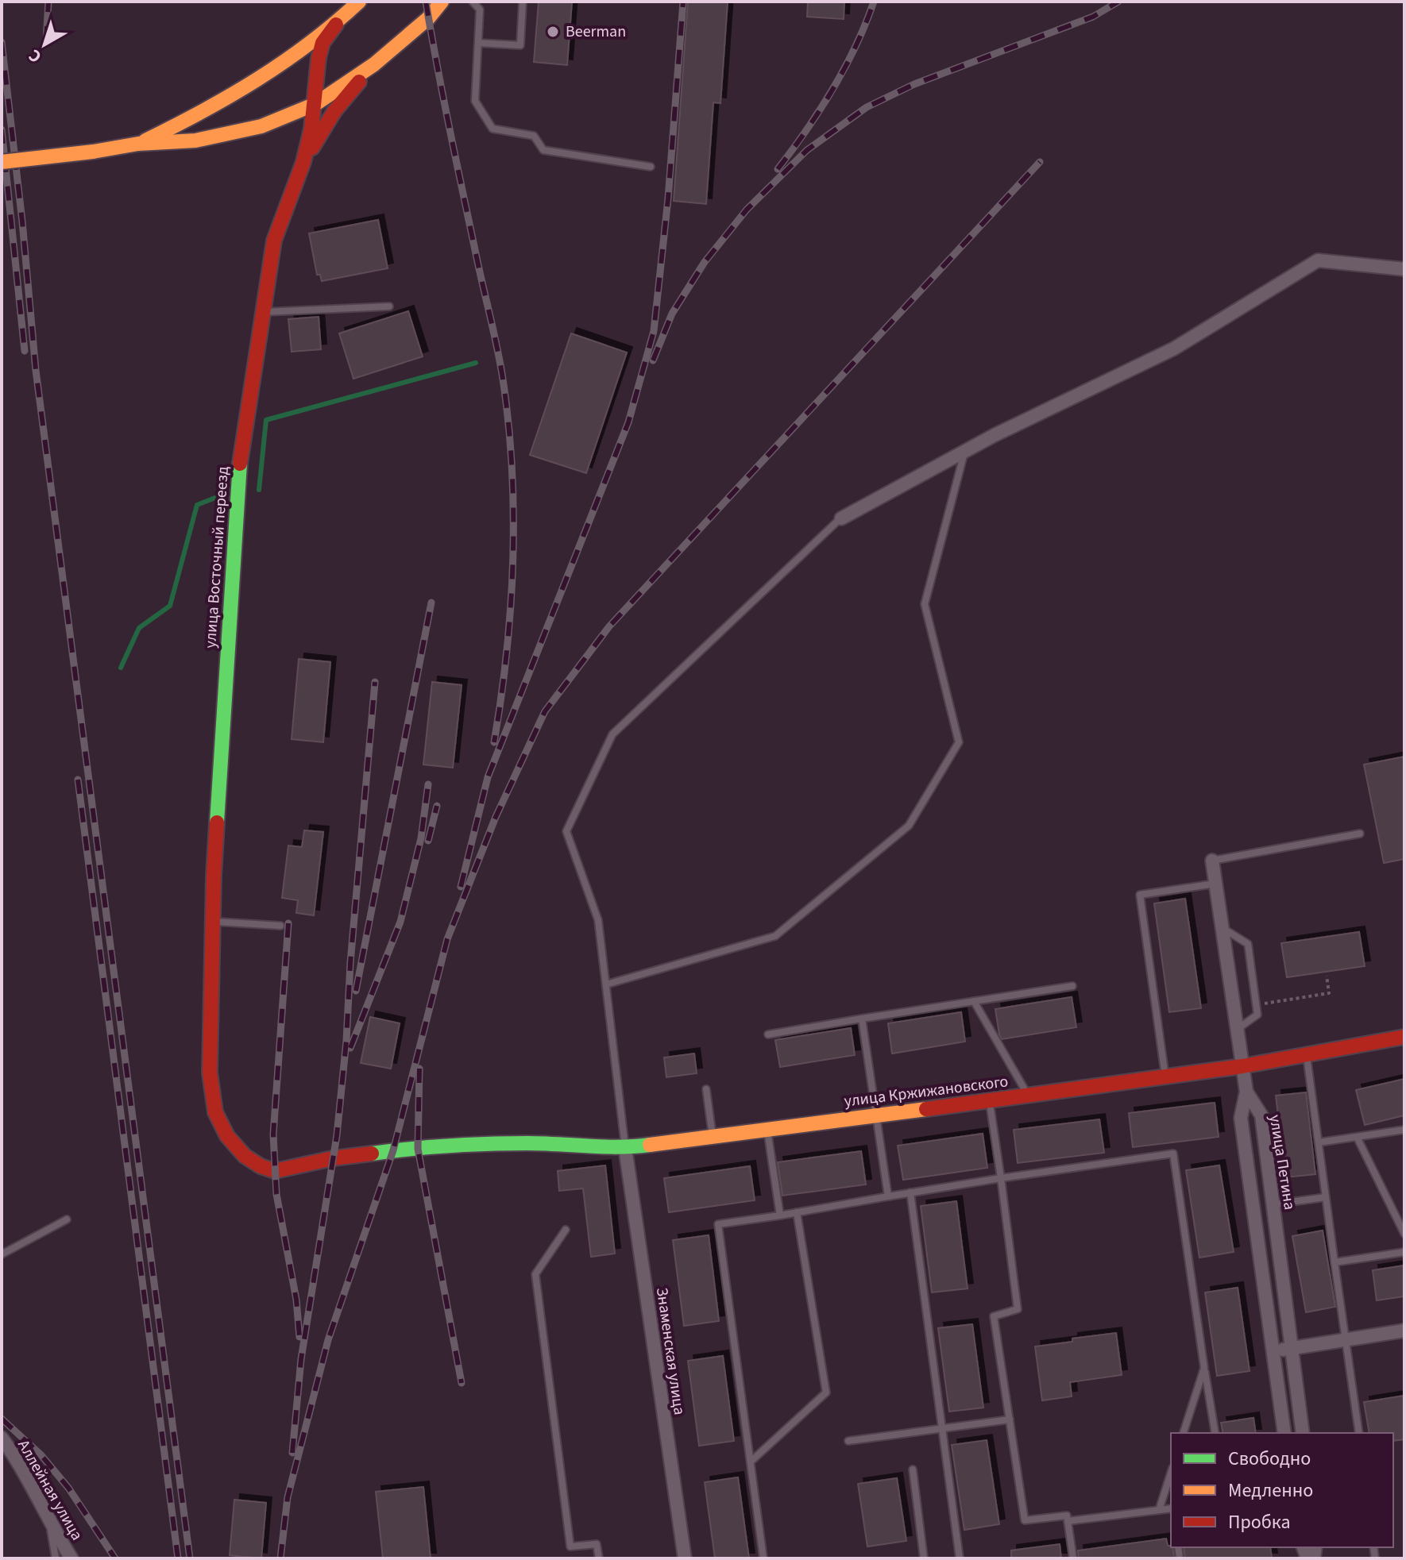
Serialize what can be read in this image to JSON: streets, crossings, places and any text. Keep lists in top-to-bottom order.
{
  "streets": {
    "street": [
      "улица Восточный переезд",
      "улица Кржижановского",
      "улица Петина",
      "Знаменская улица",
      "Аллейная улица"
    ]
  },
  "crossings": [
    ["улица Восточный переезд", "улица Кржижановского"],
    ["улица Кржижановского", "улица Петина"],
    ["улица Кржижановского", "Знаменская улица"]
  ],
  "places": ["Beerman"],
  "legend": ["Свободно", "Медленно", "Пробка"],
  "north": "bottom left"
}
